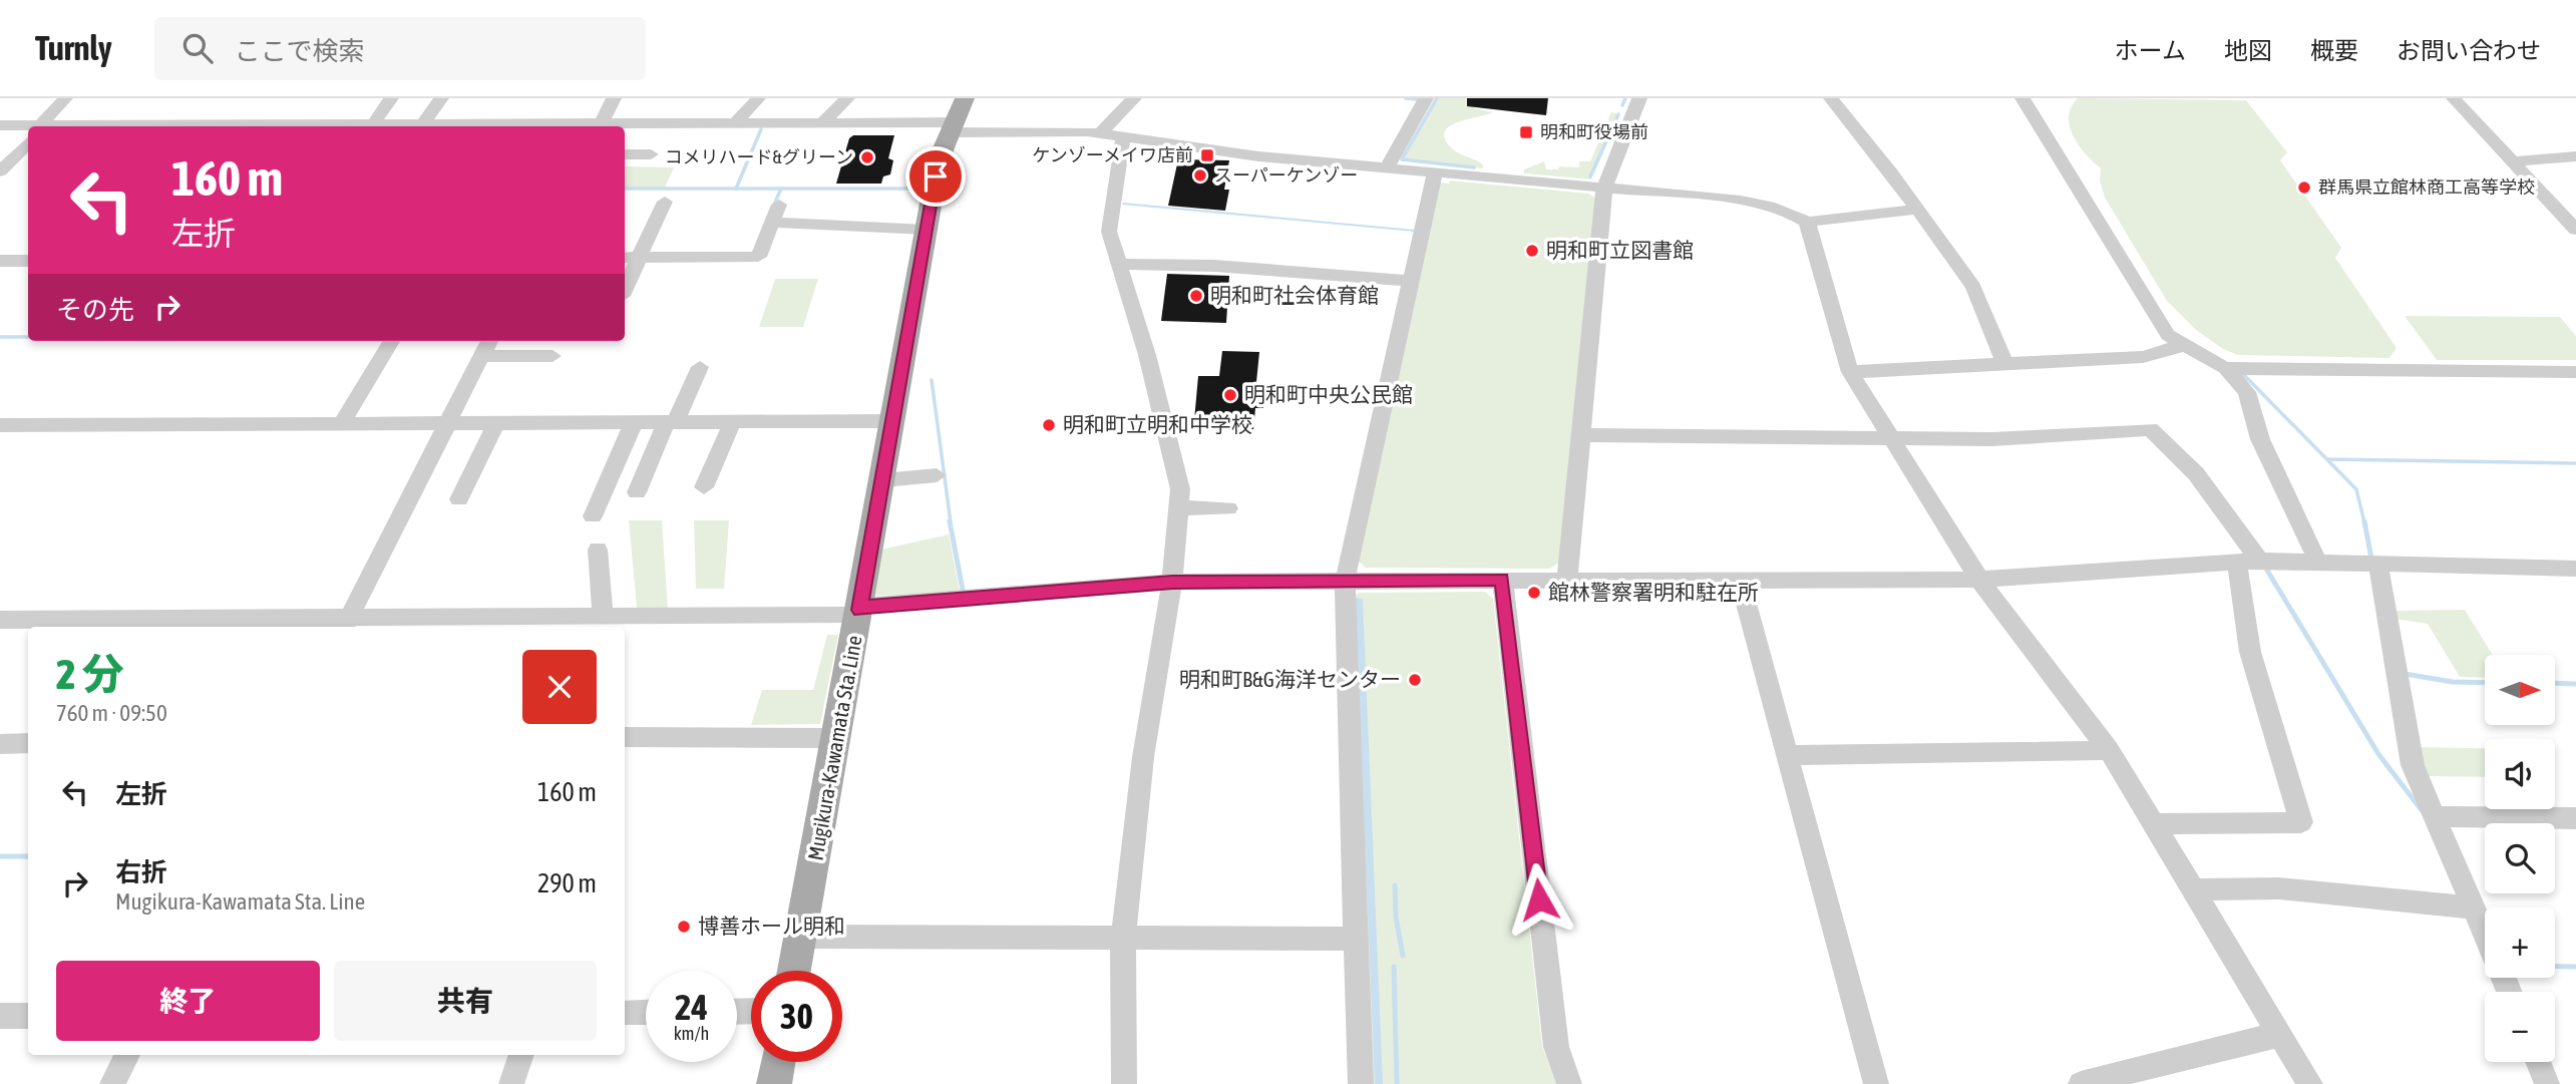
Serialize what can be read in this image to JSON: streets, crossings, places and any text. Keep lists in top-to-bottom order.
{
  "streets": {
    "main road": ["Mugikura-Kawamata Sta. Line"]
  },
  "places": {
    "transit": ["明和町役場前", "ケンゾーメイワ店前"],
    "other": [
      "コメリハード&グリーン",
      "スーパーケンゾー",
      "群馬県立館林商工高等学校",
      "明和町立図書館",
      "明和町社会体育館",
      "明和町中央公民館",
      "明和町立明和中学校",
      "館林警察署明和駐在所",
      "明和町B&G海洋センター",
      "博善ホール明和"
    ]
  },
  "north": "right",
  "page": {
    "header": "Turnly",
    "search": "ここで検索",
    "nav": [
      "ホーム",
      "地図",
      "概要",
      "お問い合わせ"
    ],
    "turn": ["160 m", "左折"],
    "then": "その先",
    "heading": ["2 分", "760 m · 09:50"],
    "map_buttons": ["+", "−"],
    "list": [
      {
        "name": "左折",
        "value": "160 m"
      },
      {
        "name": "右折",
        "note": "Mugikura-Kawamata Sta. Line",
        "value": "290 m"
      }
    ],
    "buttons": ["終了", "共有"],
    "speed": "24 km/h",
    "limit": "30"
  }
}
